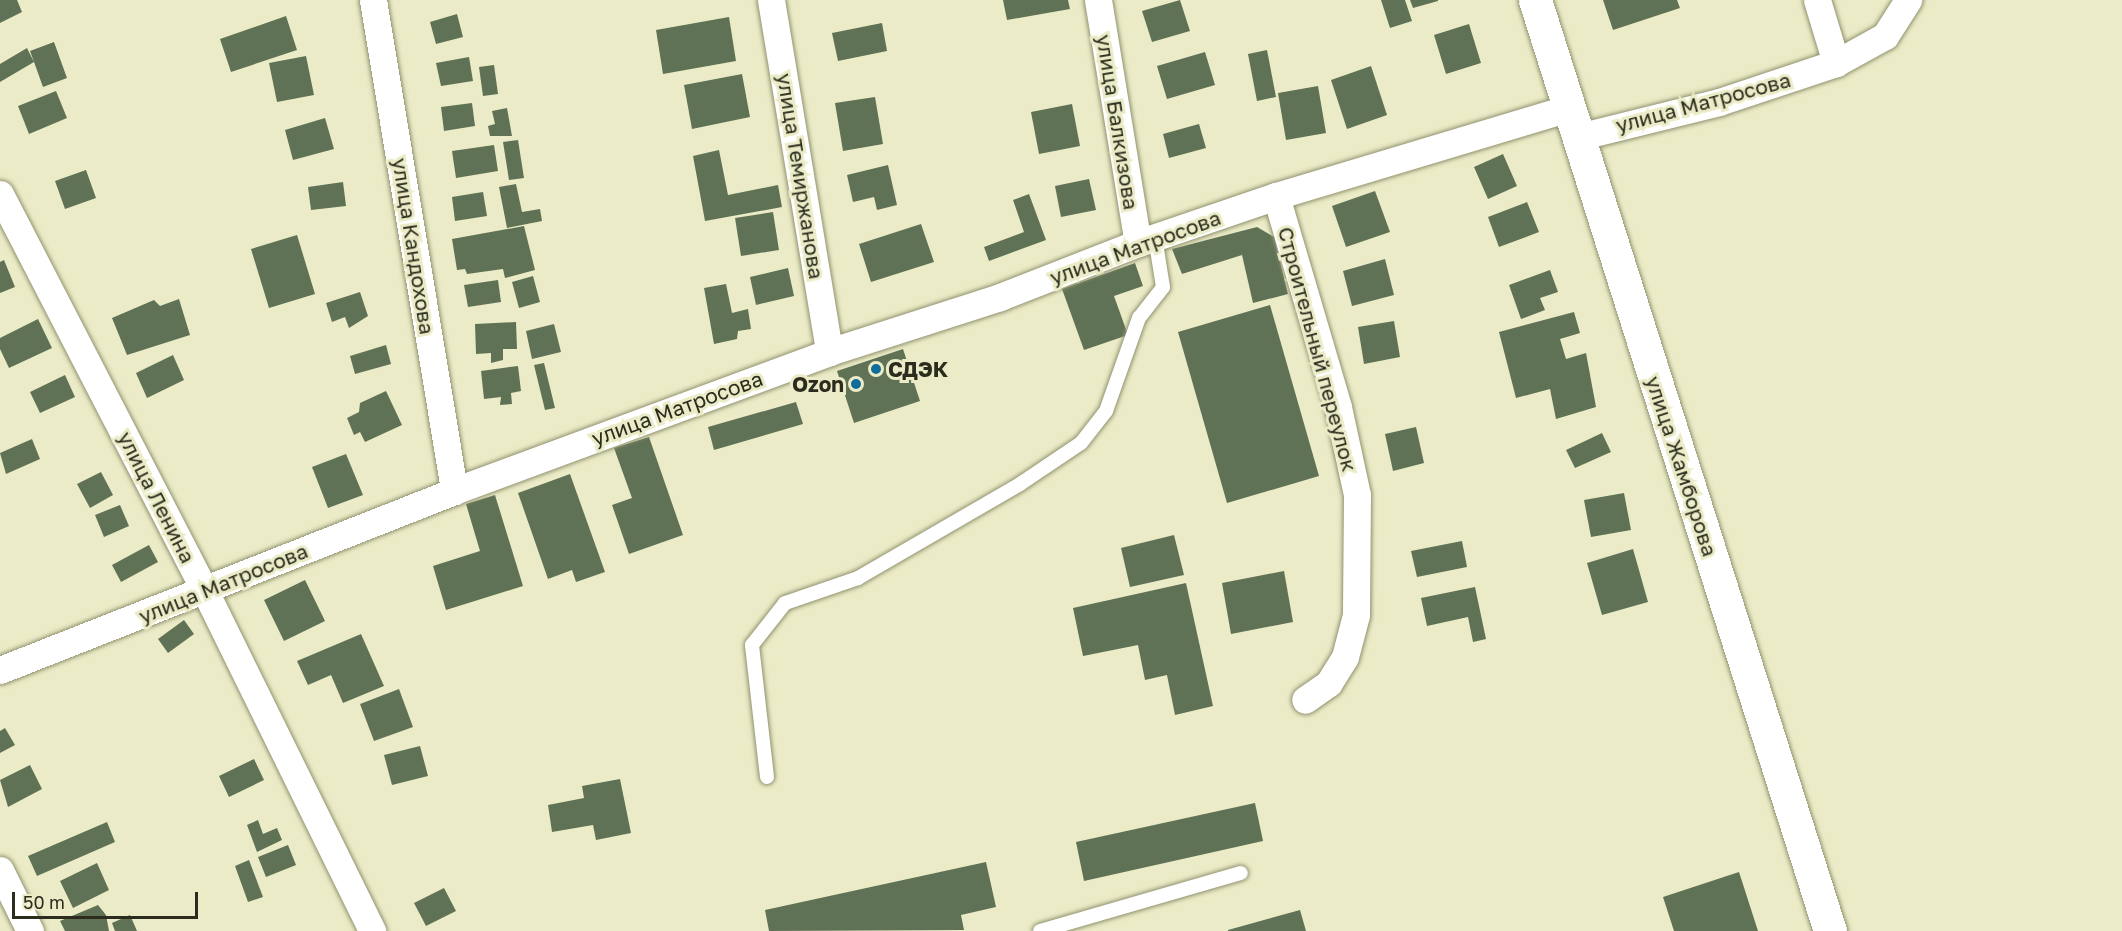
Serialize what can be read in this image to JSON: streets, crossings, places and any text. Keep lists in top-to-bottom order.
{
  "streets": {
    "street": [
      "улица Матросова",
      "улица Балкизова",
      "улица Темиржанова",
      "улица Кандохова",
      "Строительный переулок",
      "улица Жамборова",
      "улица Ленина"
    ]
  },
  "crossings": [
    ["улица Матросова", "улица Балкизова"],
    ["улица Матросова", "улица Темиржанова"],
    ["улица Матросова", "улица Кандохова"],
    ["улица Матросова", "Строительный переулок"],
    ["улица Матросова", "улица Жамборова"],
    ["улица Матросова", "улица Ленина"]
  ],
  "places": ["СДЭК", "Ozon"],
  "scale_bar": "50 m"
}
